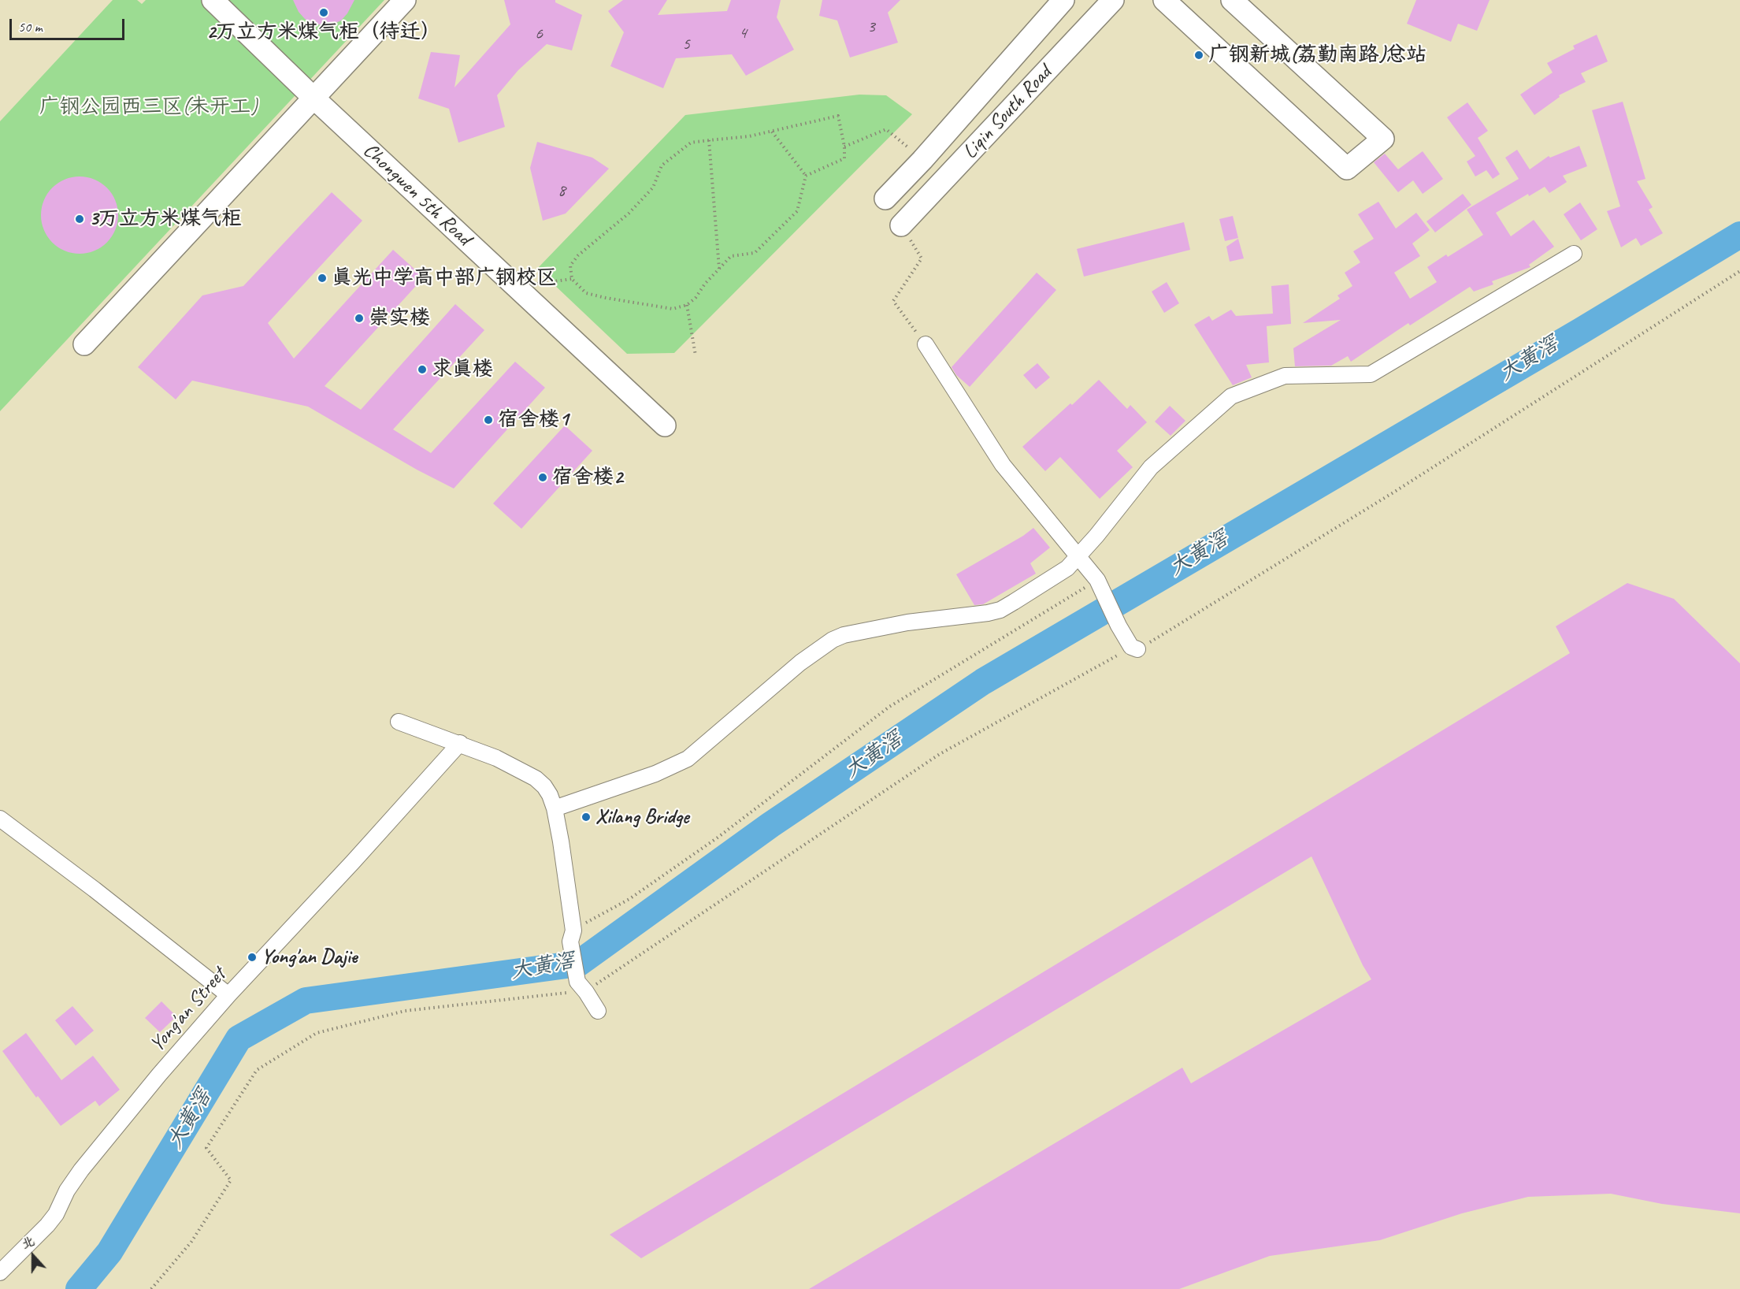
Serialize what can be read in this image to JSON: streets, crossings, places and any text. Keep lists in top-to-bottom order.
{
  "streets": {
    "street": ["Liqin South Road", "Chongwen 5th Road", "Yong'an Street"]
  },
  "water": ["大黄滘"],
  "parks": ["广钢公园西三区(未开工)"],
  "places": [
    "2万立方米煤气柜（待迁）",
    "广钢新城(荔勤南路)总站",
    "3万立方米煤气柜",
    "真光中学高中部广钢校区",
    "崇实楼",
    "求真楼",
    "宿舍楼1",
    "宿舍楼2",
    "Xilang Bridge",
    "Yong'an Dajie"
  ],
  "house_numbers": [
    "3",
    "4",
    "6",
    "5",
    "8"
  ],
  "scale_bar": "50 m",
  "north": "top"
}
